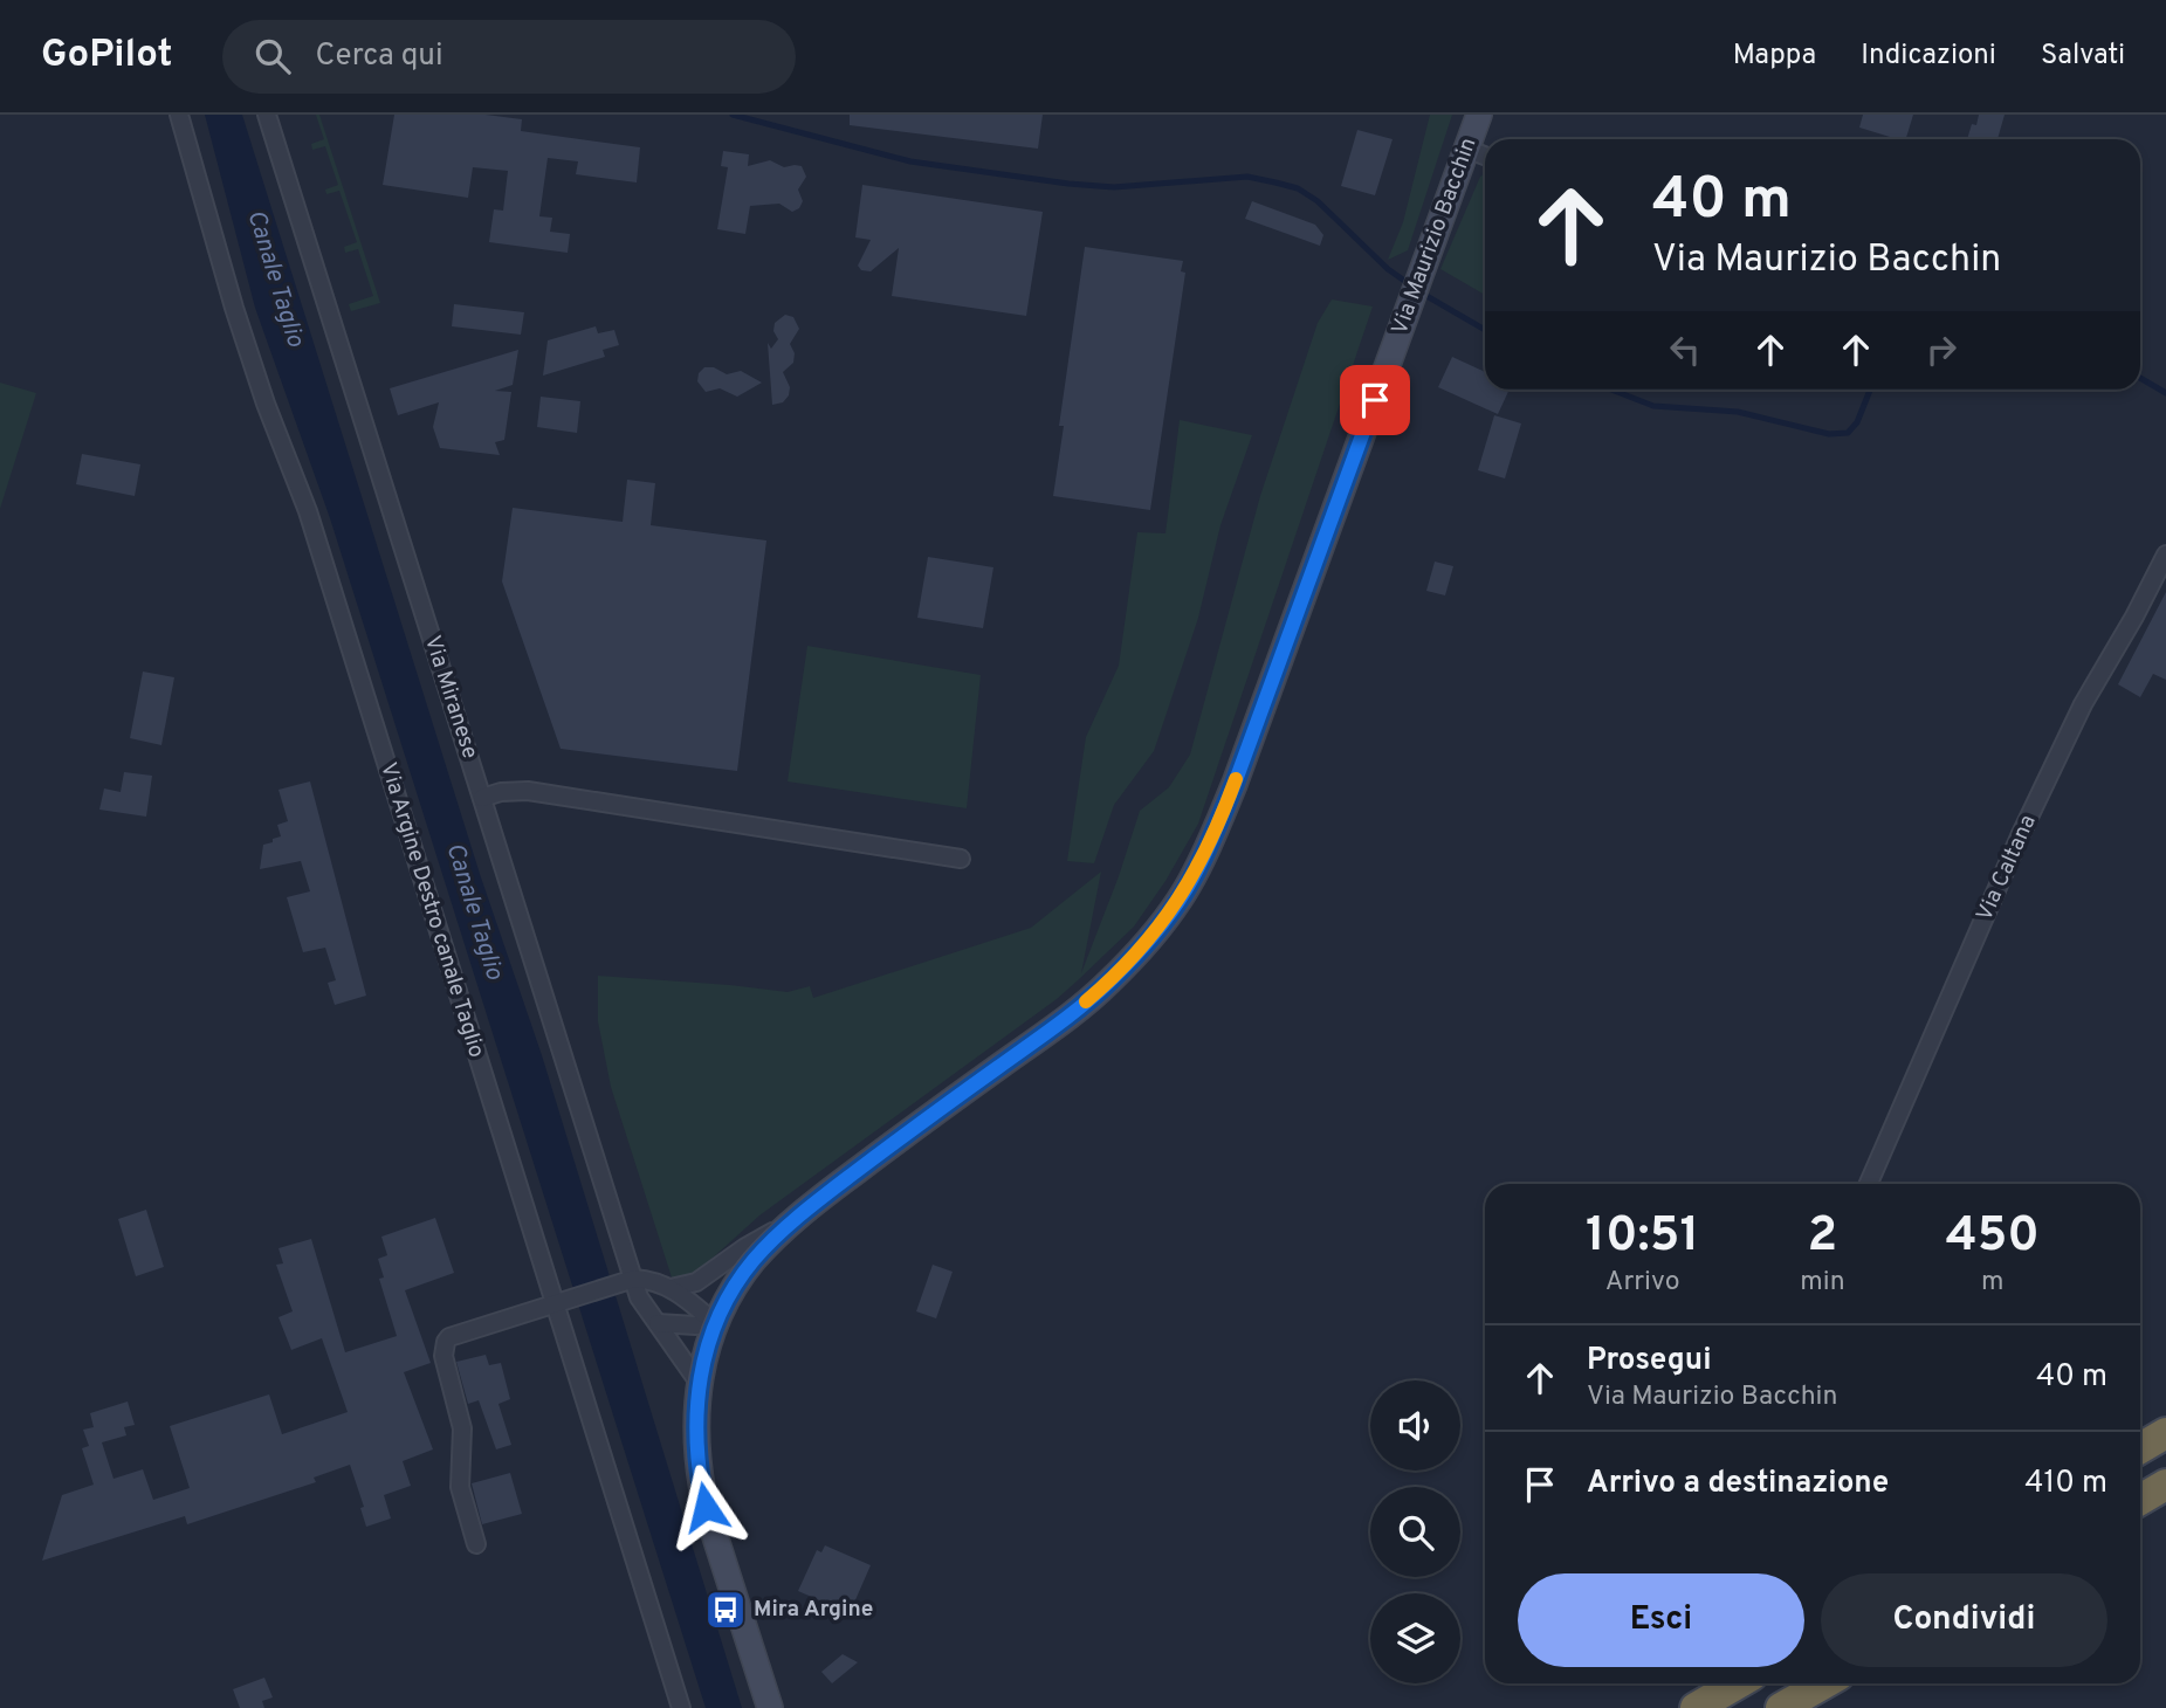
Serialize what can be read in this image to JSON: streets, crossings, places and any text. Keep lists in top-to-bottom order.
{
  "streets": {
    "main road": ["Via Maurizio Bacchin"],
    "street": ["Via Miranese", "Via Caltana", "Via Argine Destro canale Taglio"]
  },
  "crossings": [
    ["Via Maurizio Bacchin", "Via Miranese"]
  ],
  "water": ["Canale Taglio"],
  "places": {
    "bus stop": ["Mira Argine"]
  },
  "page": {
    "header": "GoPilot",
    "search": "Cerca qui",
    "nav": ["Mappa", "Indicazioni", "Salvati"],
    "turn": ["40 m", "Via Maurizio Bacchin"],
    "eta": [
      "10:51",
      "Arrivo",
      "2",
      "min",
      "450",
      "m"
    ],
    "list": [
      {
        "name": "Prosegui",
        "note": "Via Maurizio Bacchin",
        "value": "40 m"
      },
      {
        "name": "Arrivo a destinazione",
        "value": "410 m"
      }
    ],
    "buttons": ["Esci", "Condividi"]
  }
}
